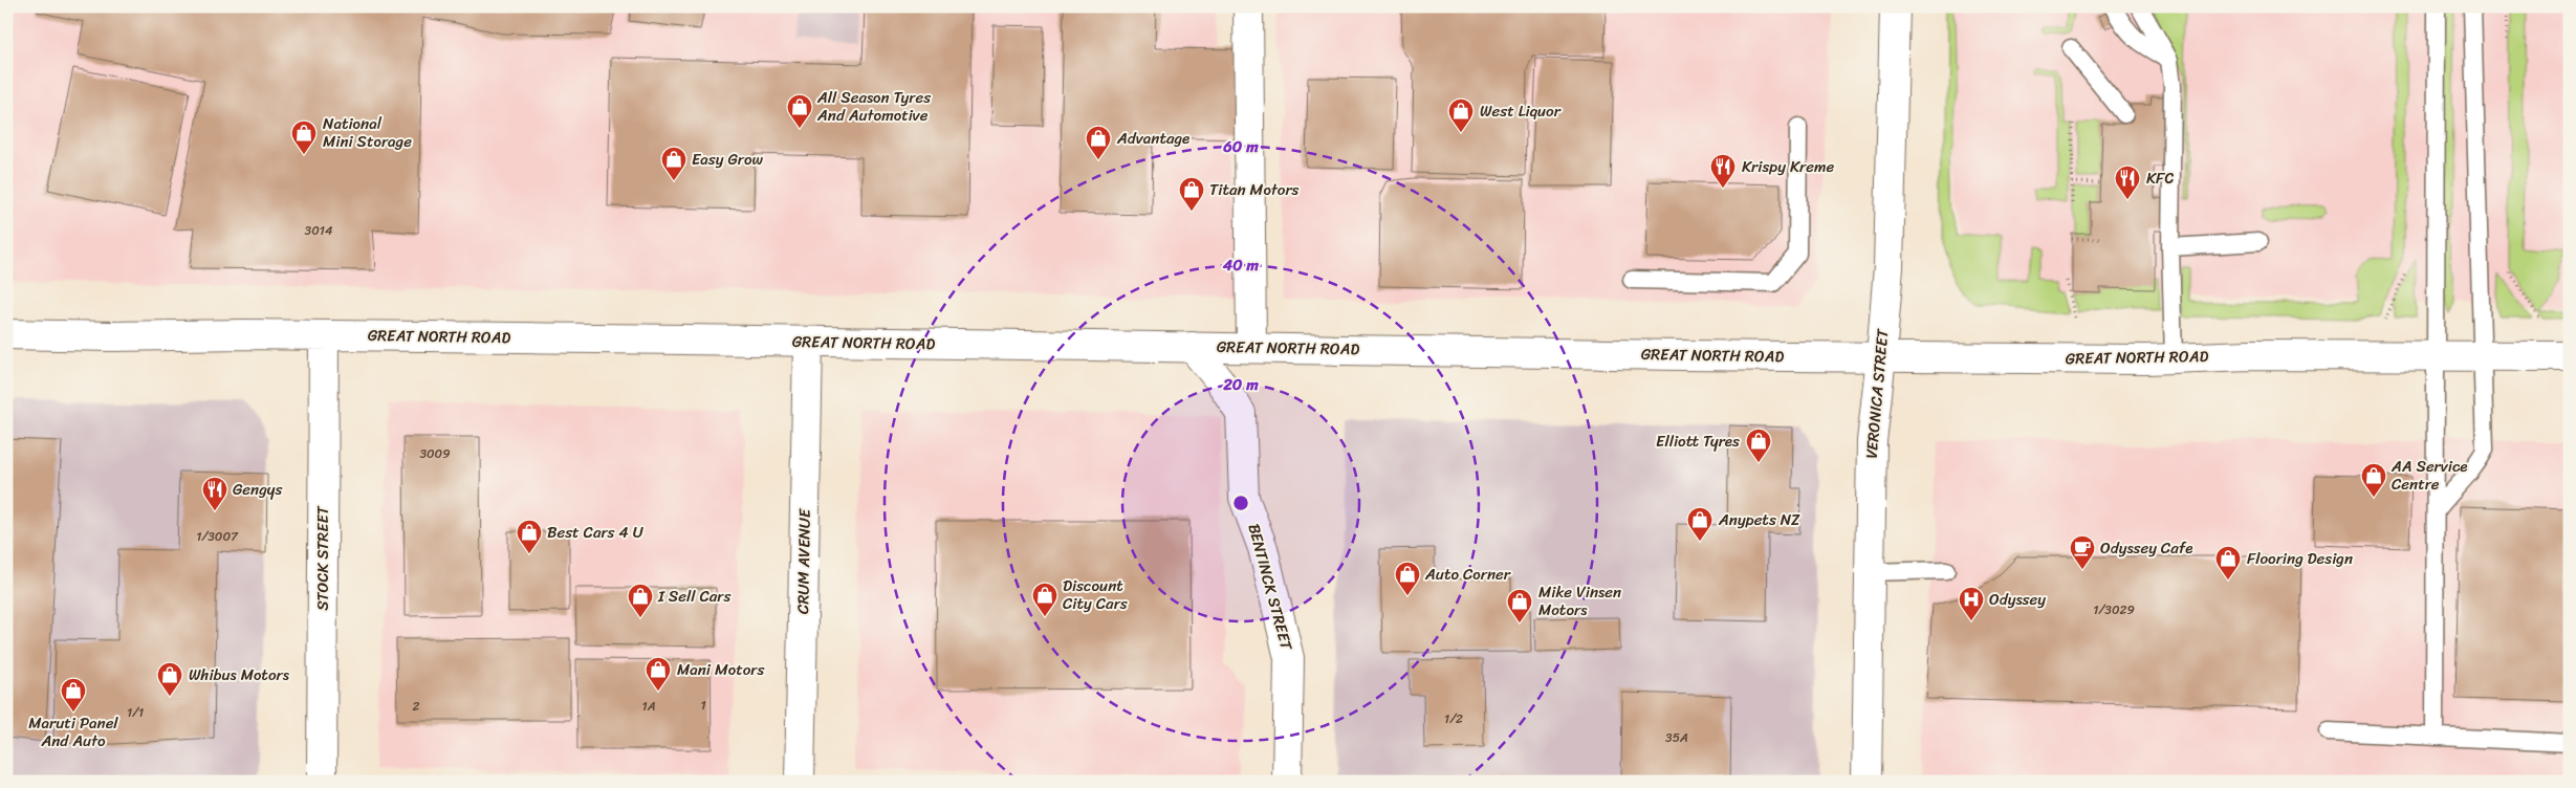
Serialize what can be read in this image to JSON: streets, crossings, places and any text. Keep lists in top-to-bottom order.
{
  "streets": {
    "main road": [
      "GREAT NORTH ROAD",
      "VERONICA STREET",
      "STOCK STREET",
      "CRUM AVENUE",
      "BENTINCK STREET"
    ]
  },
  "crossings": [
    ["GREAT NORTH ROAD", "VERONICA STREET"],
    ["GREAT NORTH ROAD", "STOCK STREET"],
    ["GREAT NORTH ROAD", "CRUM AVENUE"],
    ["GREAT NORTH ROAD", "BENTINCK STREET"]
  ],
  "places": {
    "shop": [
      "All Season Tyres And Automotive",
      "West Liquor",
      "National Mini Storage",
      "Advantage",
      "Easy Grow",
      "Titan Motors",
      "Elliott Tyres",
      "AA Service Centre",
      "Anypets NZ",
      "Best Cars 4 U",
      "Flooring Design",
      "Auto Corner",
      "Discount City Cars",
      "I Sell Cars",
      "Mike Vinsen Motors",
      "Mani Motors",
      "Whibus Motors",
      "Maruti Panel And Auto"
    ],
    "restaurant": ["Krispy Kreme", "KFC", "Gengys"],
    "cafe": ["Odyssey Cafe"],
    "hospital": ["Odyssey"]
  },
  "house_numbers": [
    "3014",
    "3009",
    "1/3007",
    "1/3029",
    "1",
    "2",
    "1A",
    "1/1",
    "1/2",
    "35A"
  ],
  "rings": ["60 m", "40 m", "20 m"]
}
